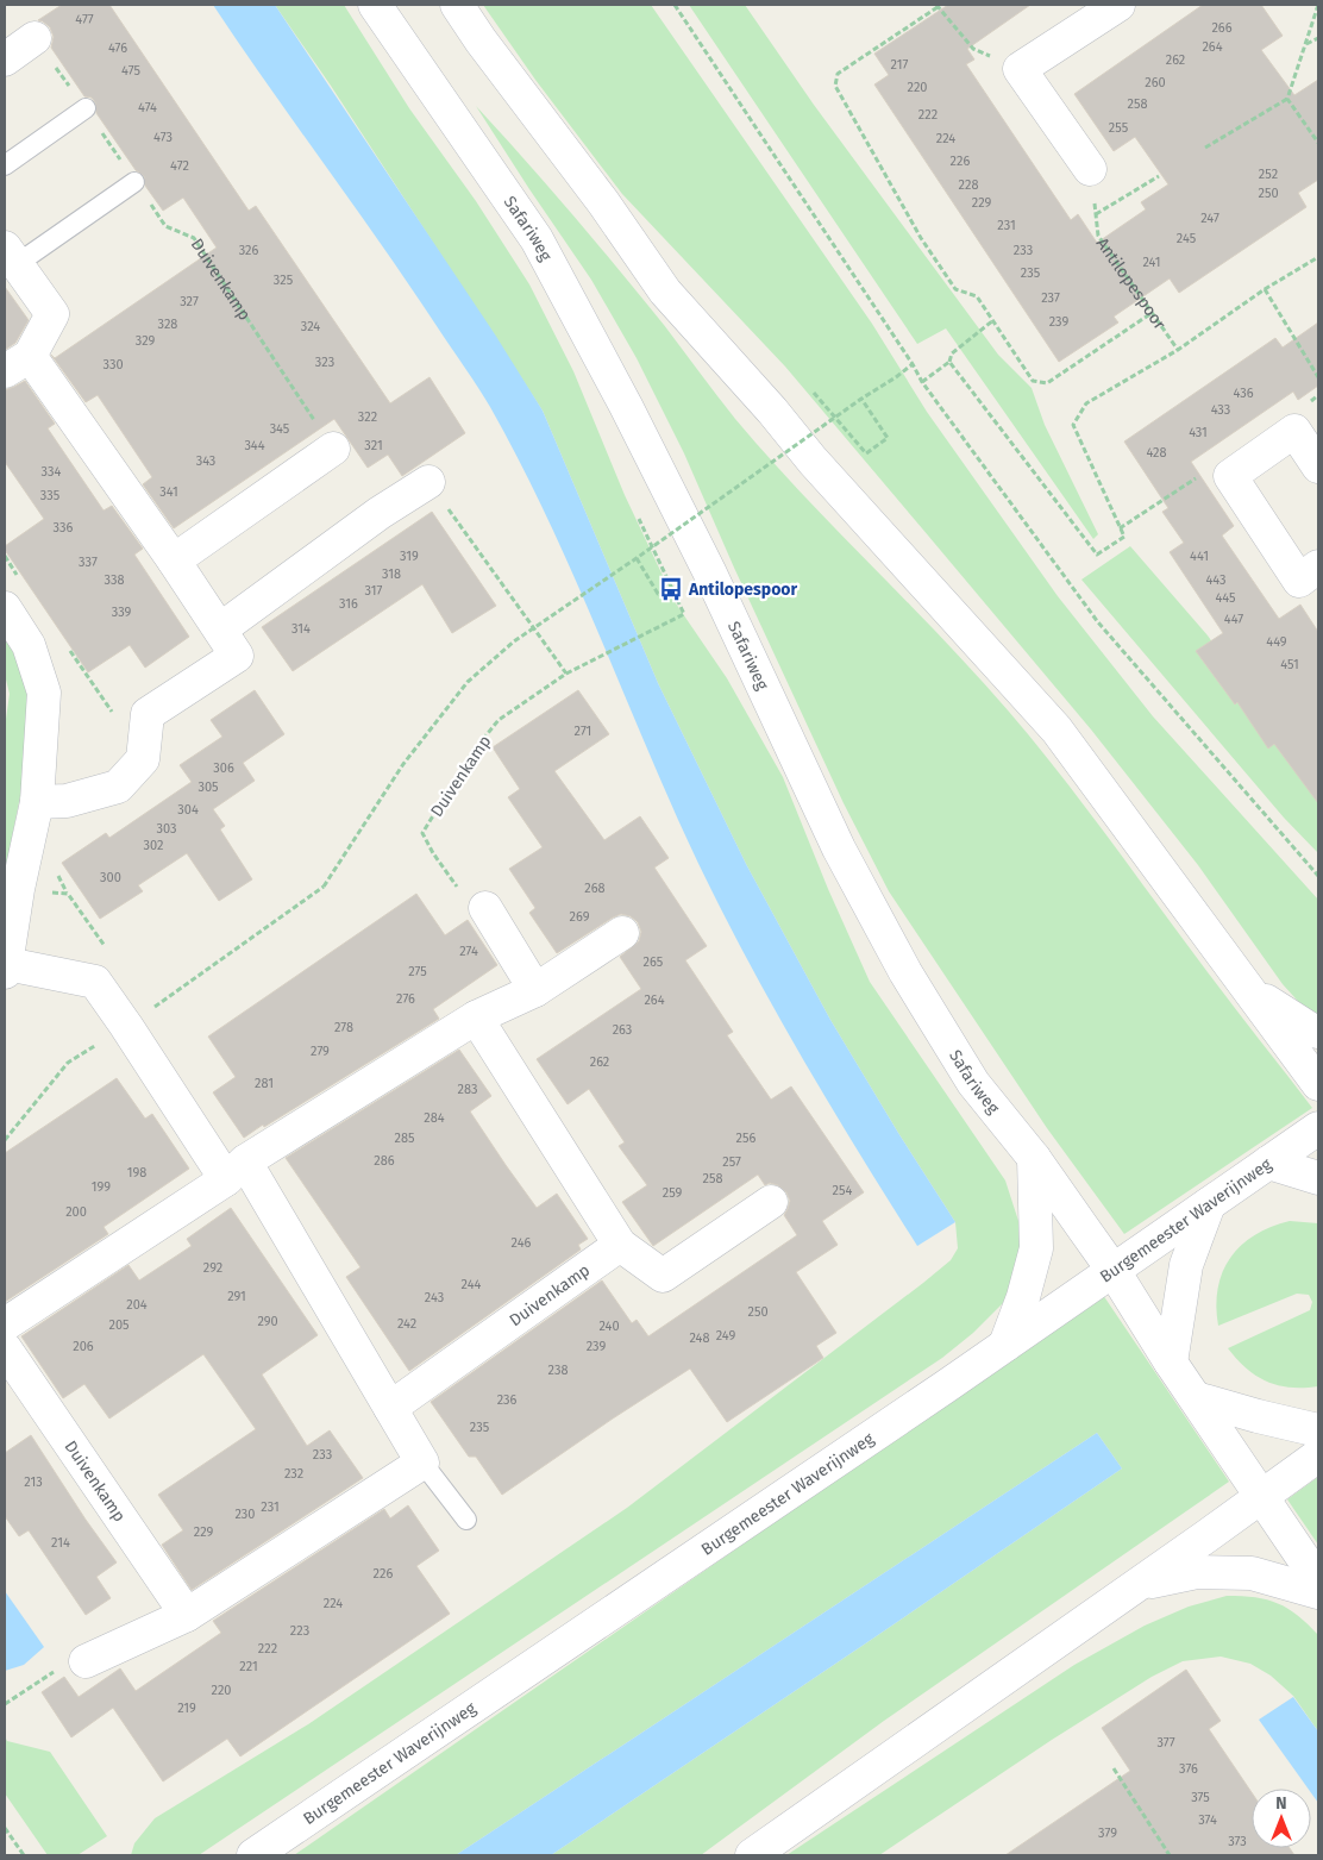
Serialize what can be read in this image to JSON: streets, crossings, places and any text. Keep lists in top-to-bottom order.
{
  "streets": {
    "street": ["Safariweg", "Duivenkamp", "Burgemeester Waverijnweg"],
    "path": ["Antilopespoor"]
  },
  "crossings": [
    ["Safariweg", "Burgemeester Waverijnweg"]
  ],
  "places": {
    "bus stop": ["Antilopespoor"]
  },
  "house_numbers": [
    "477",
    "266",
    "264",
    "476",
    "262",
    "217",
    "475",
    "260",
    "220",
    "258",
    "474",
    "222",
    "255",
    "473",
    "224",
    "226",
    "472",
    "252",
    "228",
    "250",
    "229",
    "247",
    "231",
    "245",
    "326",
    "233",
    "241",
    "235",
    "325",
    "237",
    "327",
    "239",
    "328",
    "324",
    "329",
    "323",
    "330",
    "436",
    "433",
    "322",
    "345",
    "431",
    "344",
    "321",
    "428",
    "343",
    "334",
    "341",
    "335",
    "336",
    "319",
    "441",
    "337",
    "318",
    "338",
    "443",
    "317",
    "445",
    "316",
    "339",
    "447",
    "314",
    "449",
    "451",
    "271",
    "306",
    "305",
    "304",
    "303",
    "302",
    "300",
    "268",
    "269",
    "274",
    "265",
    "275",
    "276",
    "264",
    "278",
    "263",
    "279",
    "262",
    "281",
    "283",
    "284",
    "285",
    "256",
    "286",
    "257",
    "198",
    "258",
    "199",
    "254",
    "259",
    "200",
    "246",
    "292",
    "244",
    "291",
    "243",
    "204",
    "250",
    "290",
    "242",
    "205",
    "240",
    "249",
    "248",
    "206",
    "239",
    "238",
    "236",
    "235",
    "233",
    "232",
    "213",
    "231",
    "230",
    "229",
    "214",
    "226",
    "224",
    "223",
    "222",
    "221",
    "220",
    "219",
    "377",
    "376",
    "375",
    "374",
    "379",
    "373"
  ],
  "north": "top"
}
